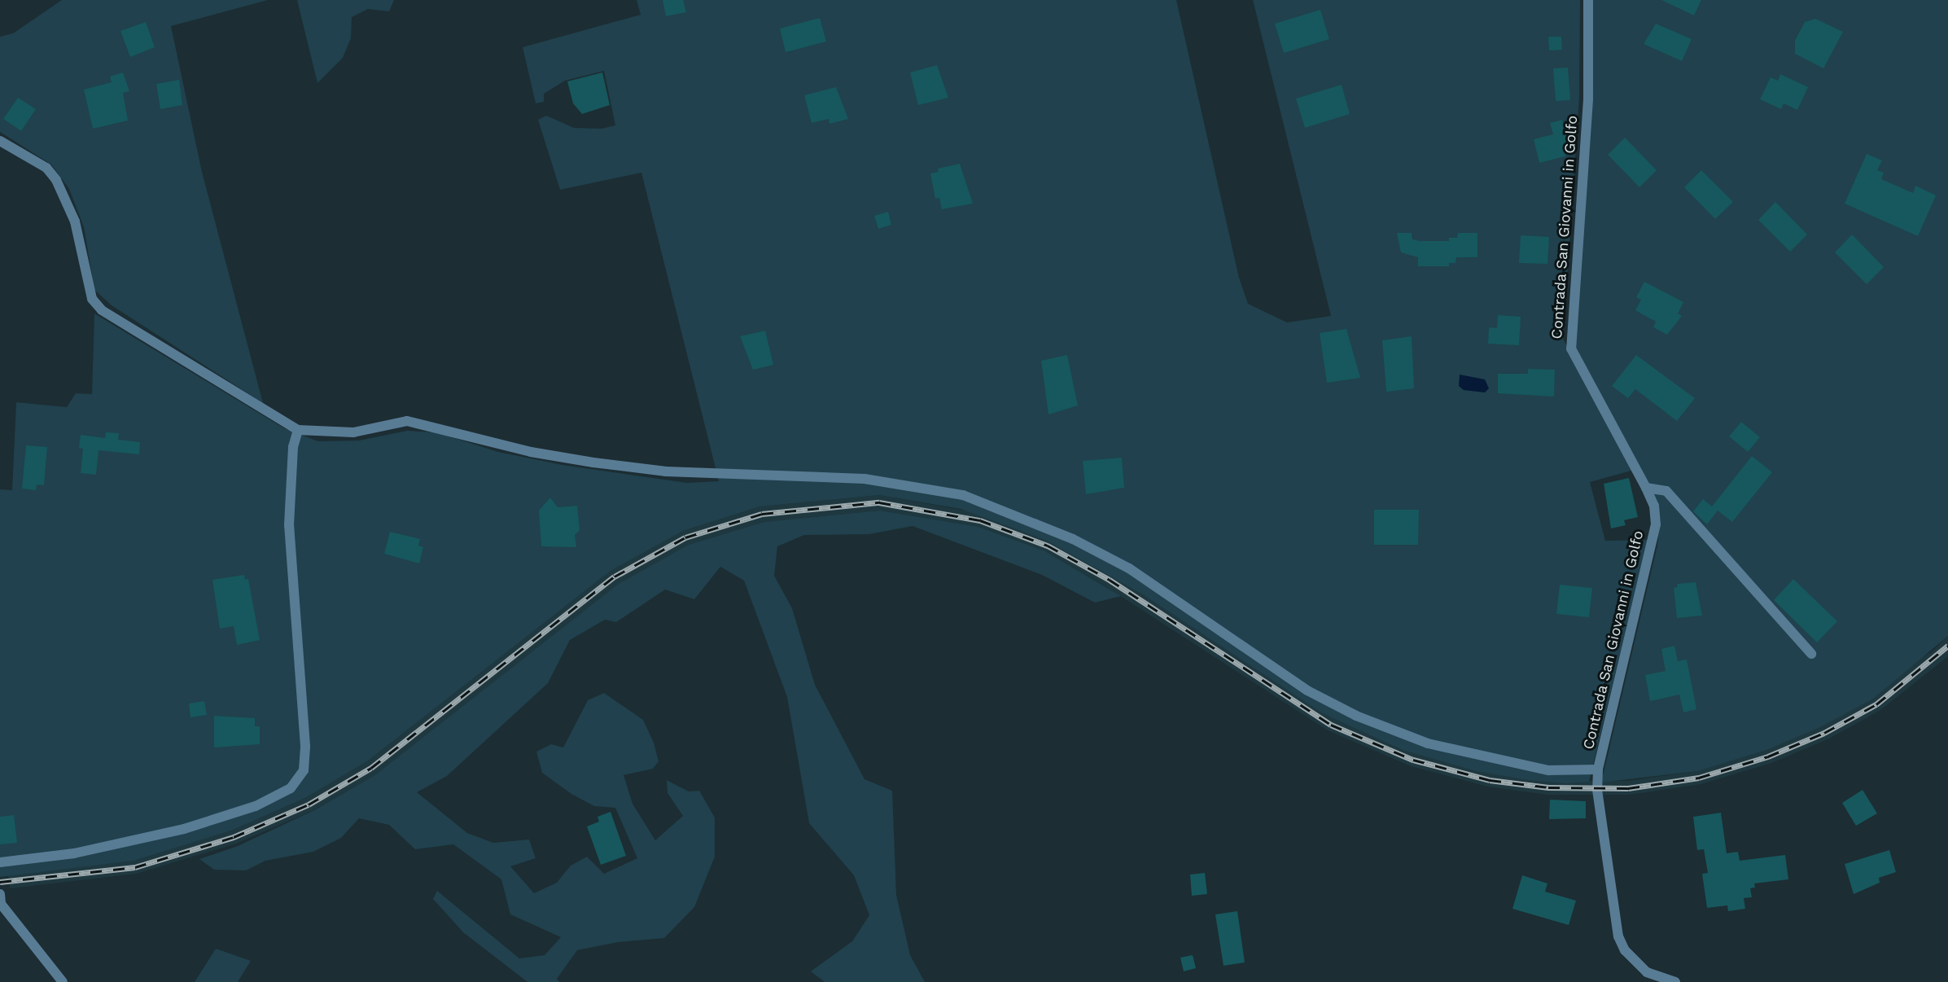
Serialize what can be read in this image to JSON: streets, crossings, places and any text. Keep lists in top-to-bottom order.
{
  "streets": {
    "street": ["Contrada San Giovanni in Golfo"]
  }
}
